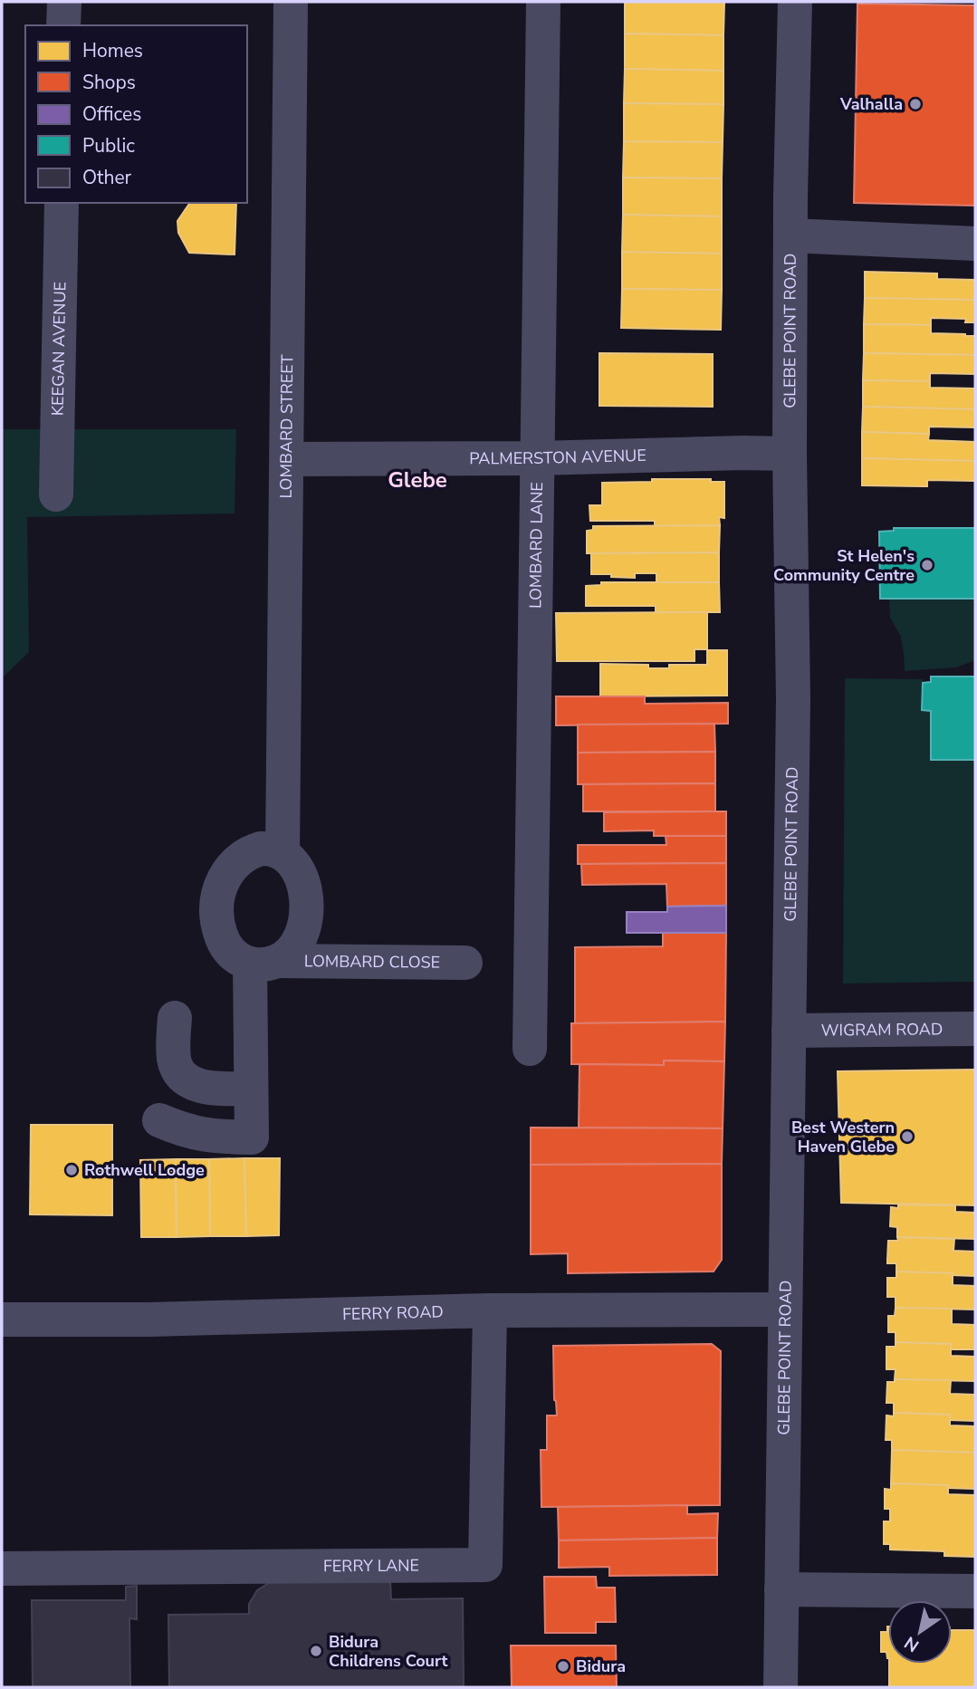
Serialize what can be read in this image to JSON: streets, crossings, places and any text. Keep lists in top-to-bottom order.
{
  "streets": {
    "street": [
      "GLEBE POINT ROAD",
      "KEEGAN AVENUE",
      "LOMBARD STREET",
      "PALMERSTON AVENUE",
      "LOMBARD LANE",
      "LOMBARD CLOSE",
      "WIGRAM ROAD",
      "FERRY ROAD",
      "FERRY LANE"
    ]
  },
  "crossings": [
    ["GLEBE POINT ROAD", "PALMERSTON AVENUE"],
    ["GLEBE POINT ROAD", "WIGRAM ROAD"],
    ["GLEBE POINT ROAD", "FERRY ROAD"],
    ["LOMBARD STREET", "PALMERSTON AVENUE"],
    ["LOMBARD STREET", "LOMBARD CLOSE"],
    ["PALMERSTON AVENUE", "LOMBARD LANE"],
    ["FERRY ROAD", "FERRY LANE"]
  ],
  "districts": ["Glebe"],
  "places": [
    "Valhalla",
    "St Helen's Community Centre",
    "Best Western Haven Glebe",
    "Rothwell Lodge",
    "Bidura Childrens Court",
    "Bidura"
  ],
  "legend": [
    "Homes",
    "Shops",
    "Offices",
    "Public",
    "Other"
  ],
  "north": "bottom left"
}
